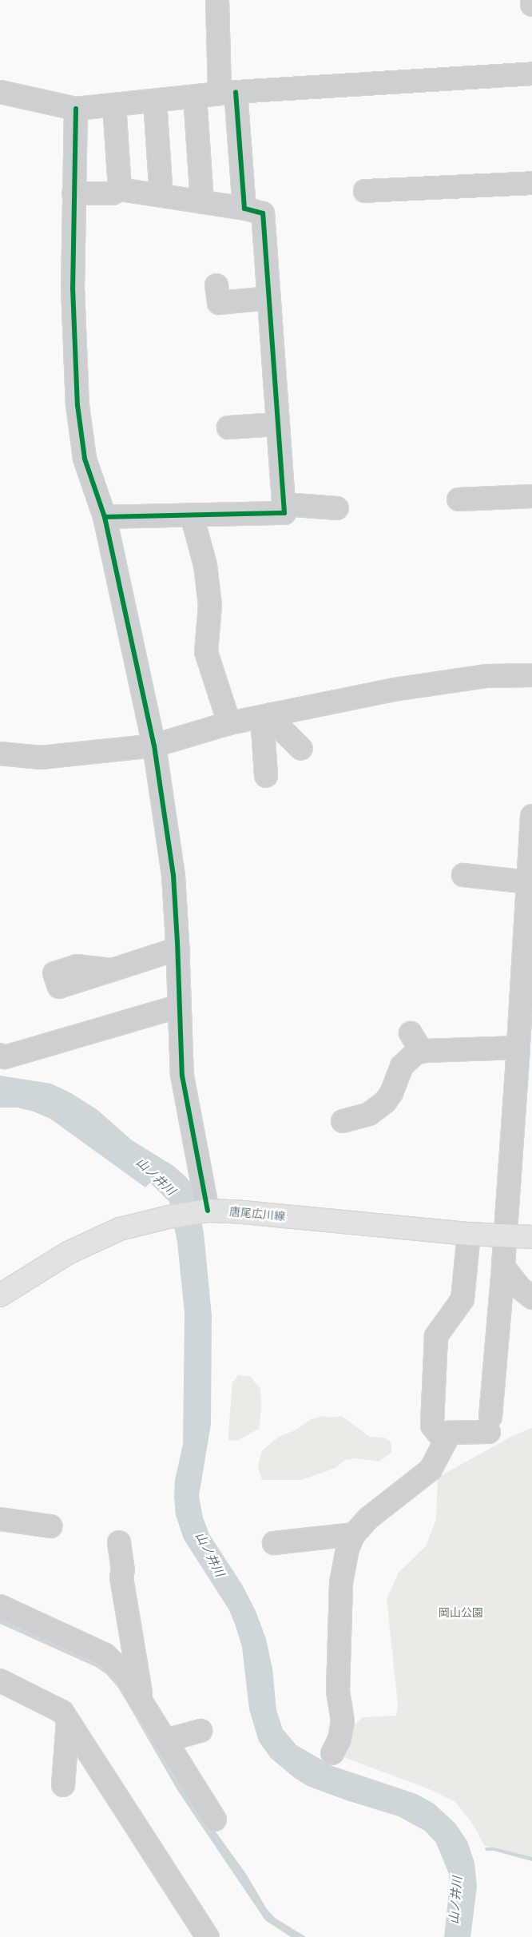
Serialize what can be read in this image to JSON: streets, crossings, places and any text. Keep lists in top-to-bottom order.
{
  "streets": {
    "main road": ["唐尾広川線"]
  },
  "water": ["山ノ井川"],
  "parks": ["岡山公園"]
}
